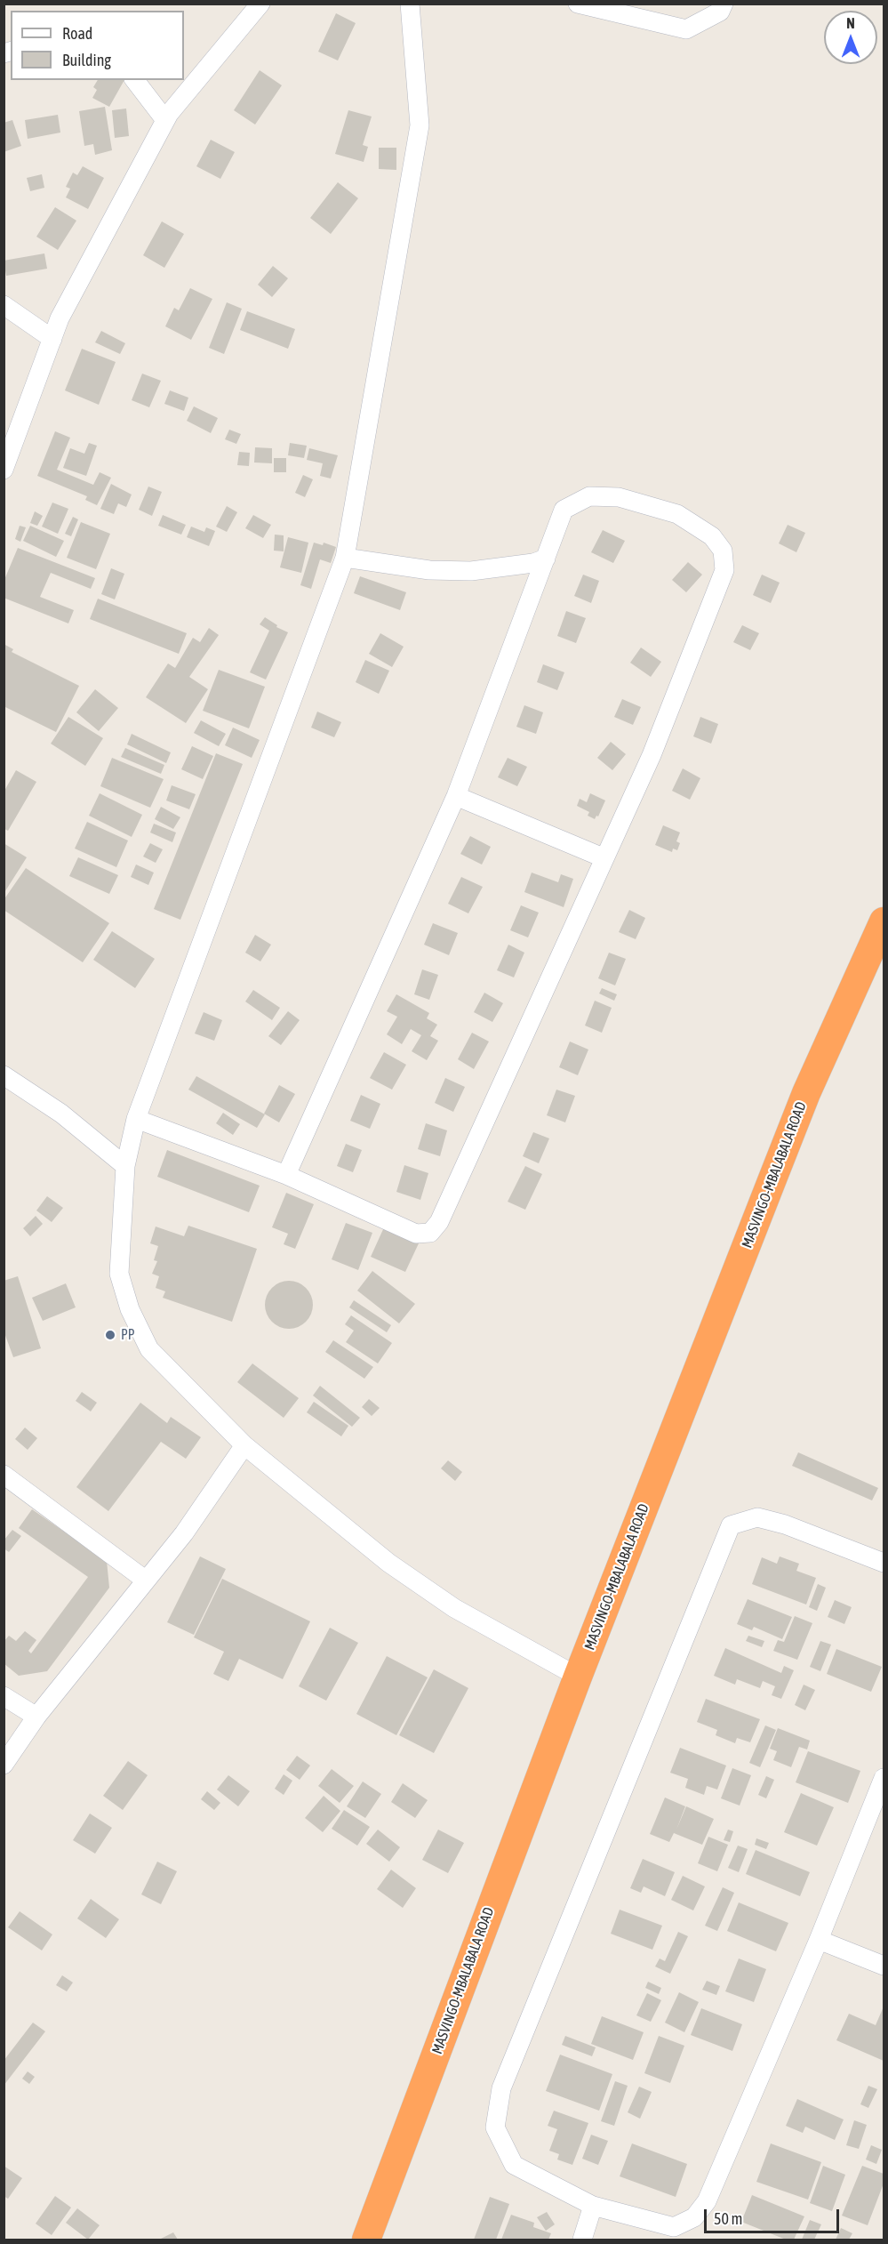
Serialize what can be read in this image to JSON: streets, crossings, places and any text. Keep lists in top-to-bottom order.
{
  "streets": {
    "highway": ["MASVINGO-MBALABALA ROAD"]
  },
  "places": ["PP"],
  "legend": ["Road", "Building"],
  "scale_bar": "50 m",
  "north": "top"
}
